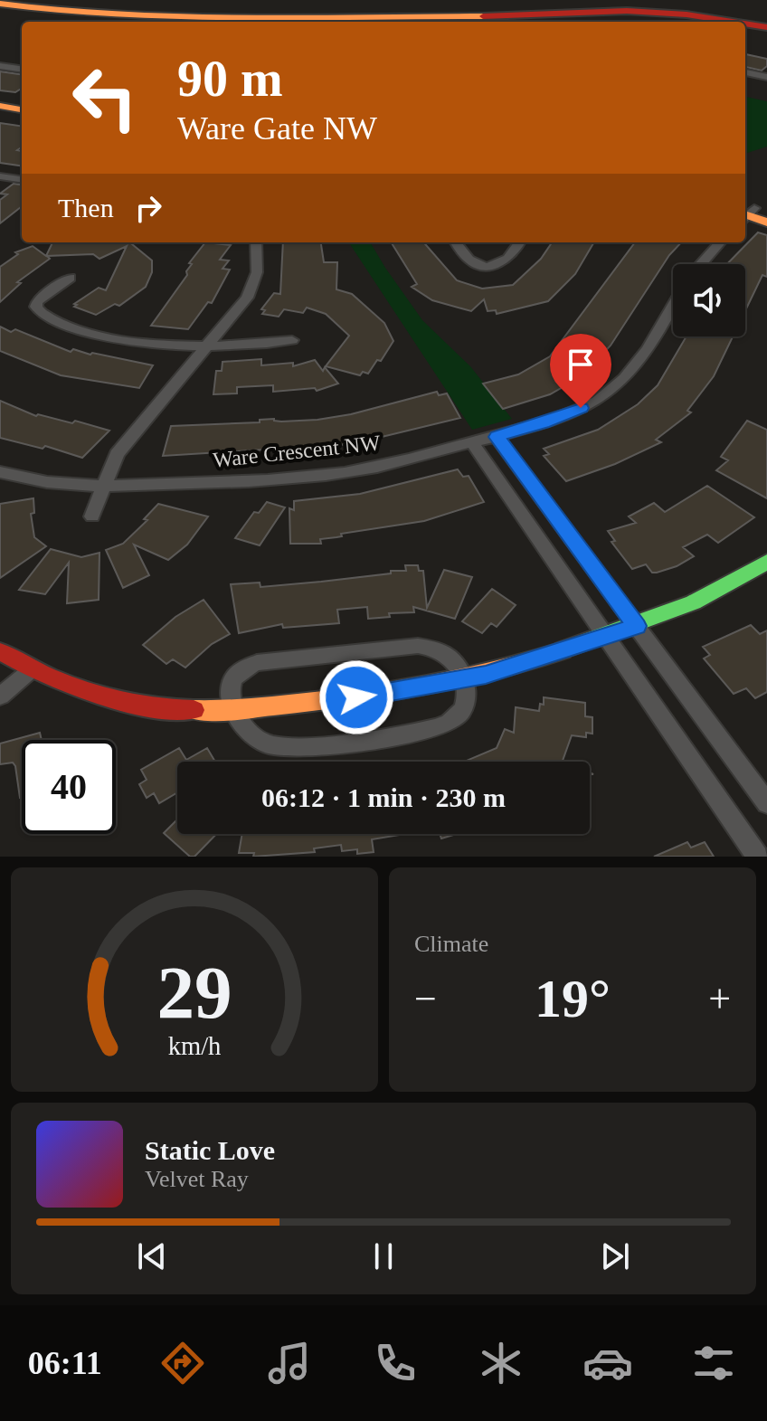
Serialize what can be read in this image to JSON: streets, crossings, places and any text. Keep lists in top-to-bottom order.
{
  "streets": {
    "street": ["Ware Crescent NW"]
  },
  "page": {
    "turn": ["90 m", "Ware Gate NW"],
    "then": "Then",
    "limit": "40",
    "trip": "06:12 · 1 min · 230 m",
    "tile": "Climate",
    "heat": ["−", "19°", "+"],
    "song": ["Static Love", "Velvet Ray"],
    "tabs": "06:11",
    "gauge": ["29", "km/h"]
  }
}
